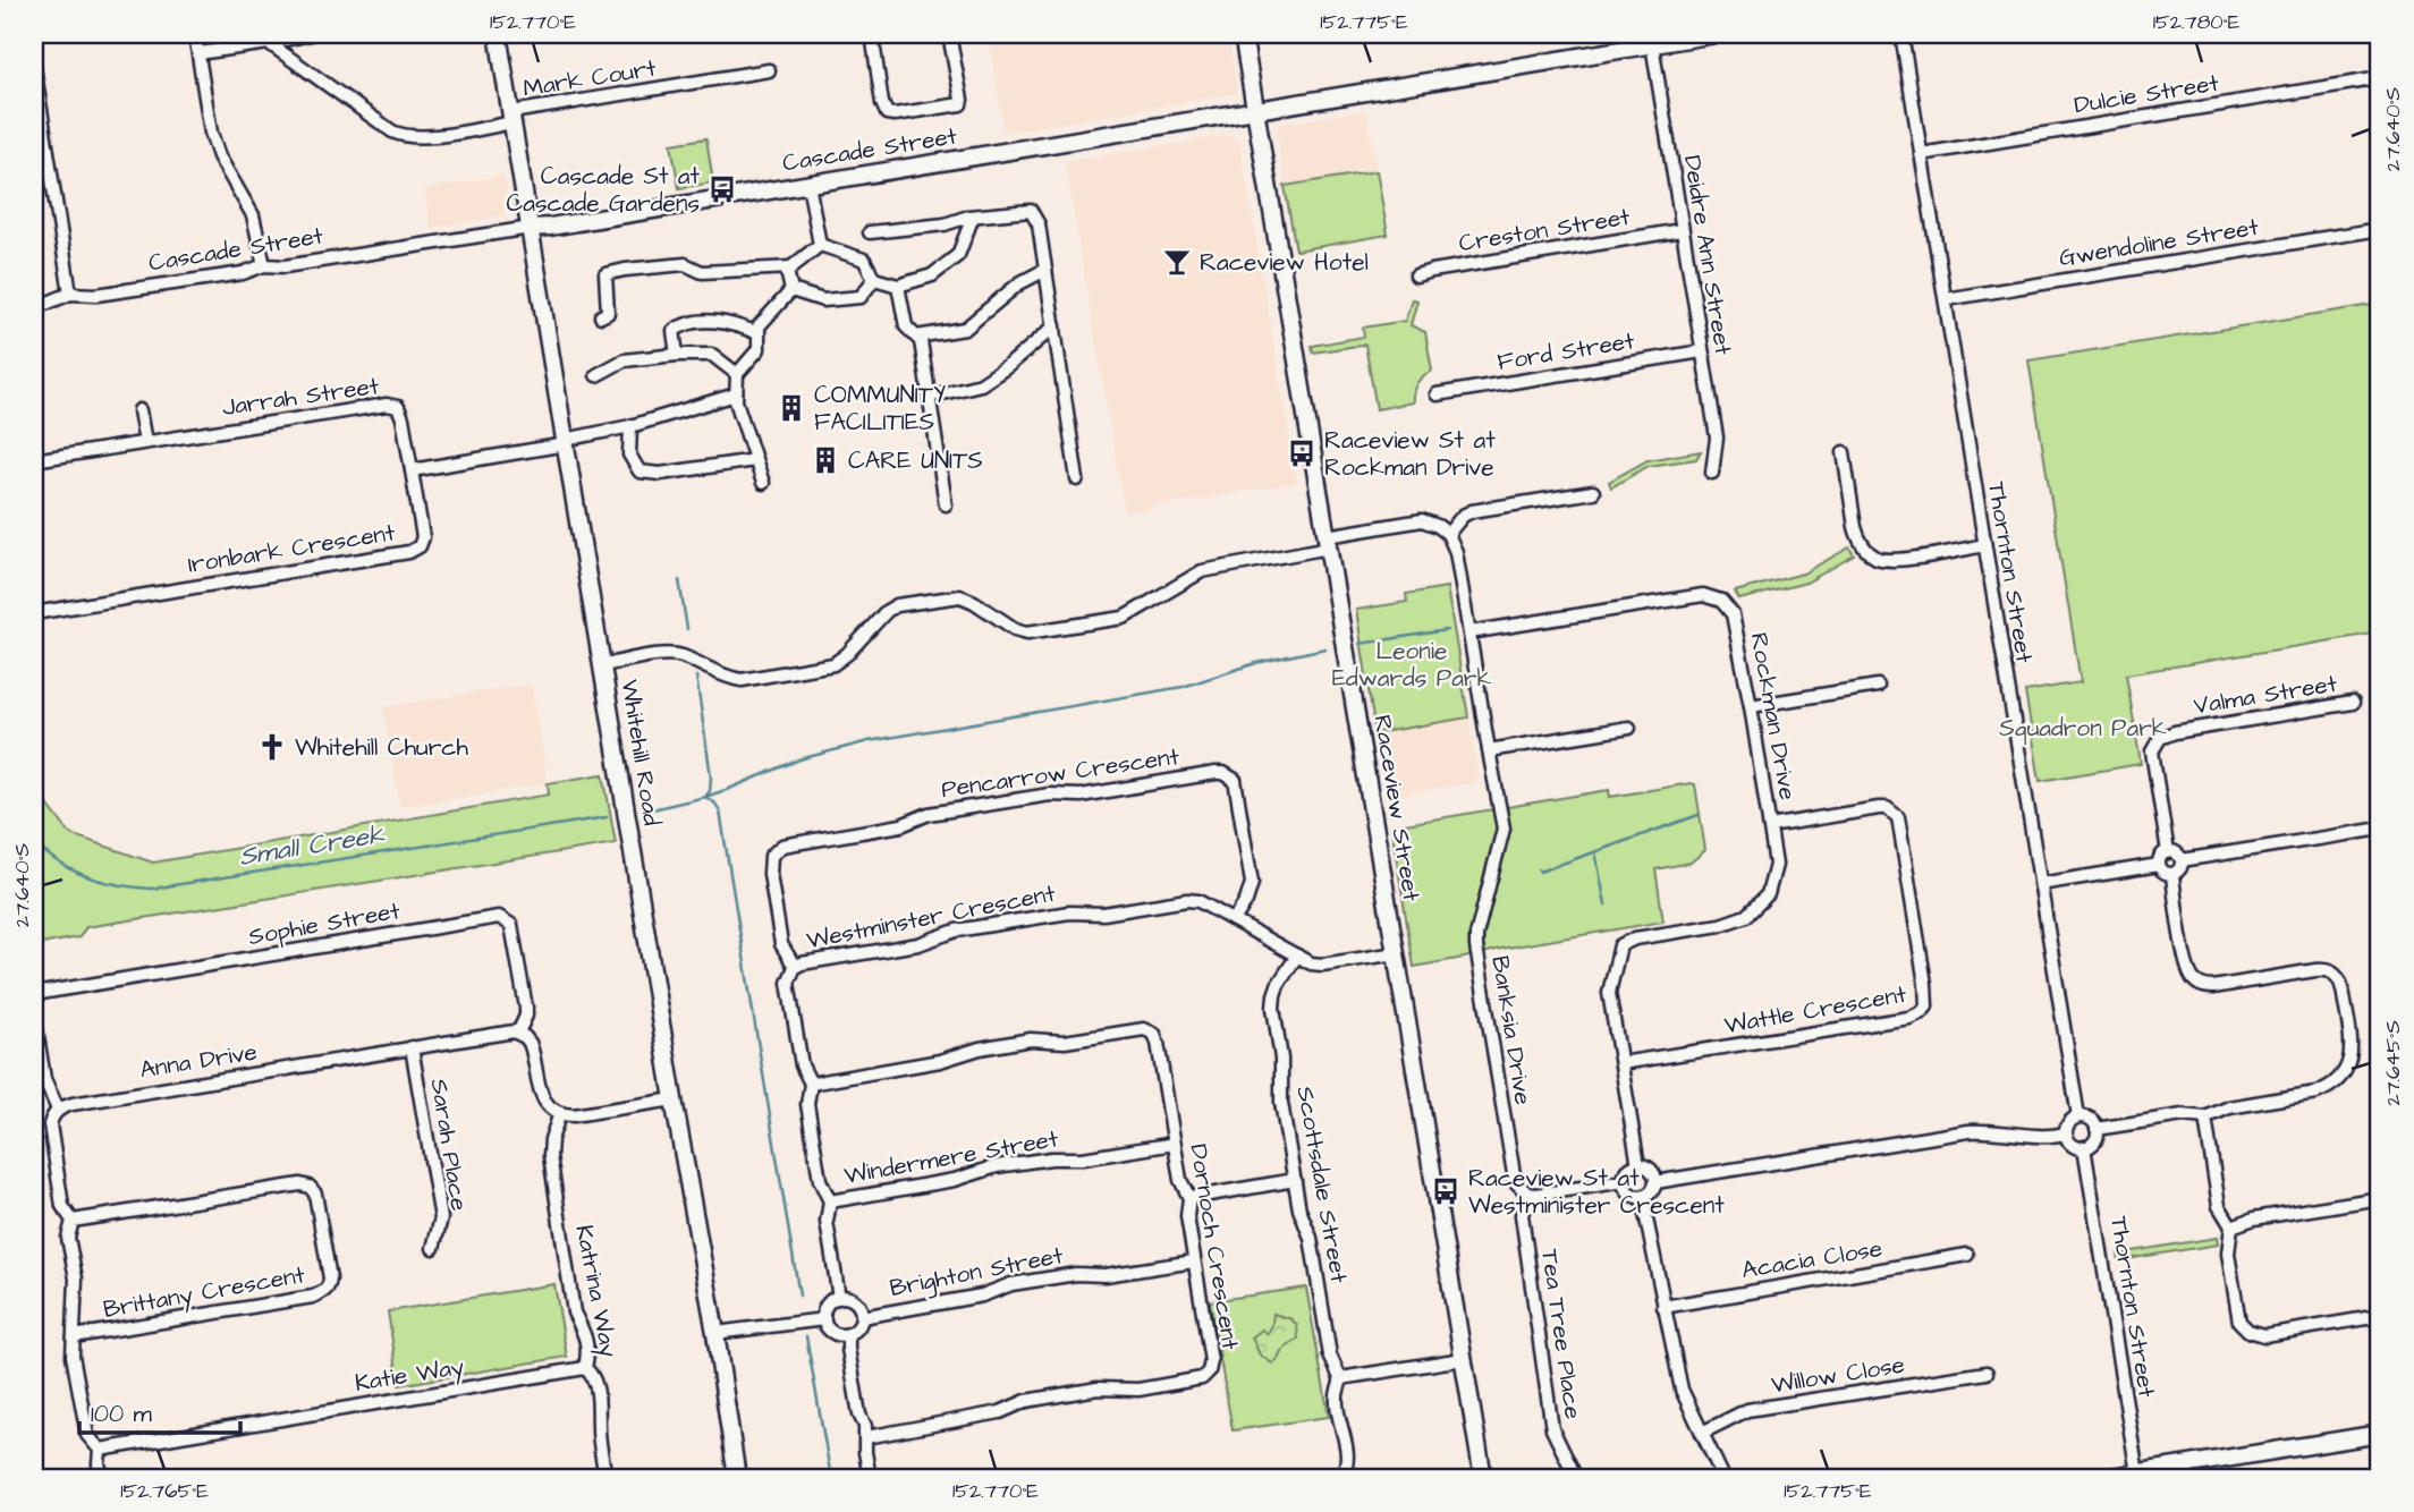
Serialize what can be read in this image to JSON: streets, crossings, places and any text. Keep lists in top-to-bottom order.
{
  "streets": {
    "street": [
      "Mark Court",
      "Dulcie Street",
      "Cascade Street",
      "Creston Street",
      "Gwendoline Street",
      "Deidre Ann Street",
      "Ford Street",
      "Jarrah Street",
      "Ironbark Crescent",
      "Thornton Street",
      "Valma Street",
      "Rockman Drive",
      "Whitehill Road",
      "Pencarrow Crescent",
      "Raceview Street",
      "Westminster Crescent",
      "Sophie Street",
      "Wattle Crescent",
      "Banksia Drive",
      "Anna Drive",
      "Sarah Place",
      "Windermere Street",
      "Scottsdale Street",
      "Dornoch Crescent",
      "Acacia Close",
      "Brighton Street",
      "Katrina Way",
      "Brittany Crescent",
      "Tea Tree Place",
      "Katie Way",
      "Willow Close"
    ]
  },
  "crossings": [
    ["Mark Court", "Whitehill Road"],
    ["Dulcie Street", "Thornton Street"],
    ["Cascade Street", "Deidre Ann Street"],
    ["Cascade Street", "Whitehill Road"],
    ["Cascade Street", "Raceview Street"],
    ["Creston Street", "Deidre Ann Street"],
    ["Gwendoline Street", "Thornton Street"],
    ["Deidre Ann Street", "Ford Street"],
    ["Jarrah Street", "Ironbark Crescent"],
    ["Rockman Drive", "Wattle Crescent"],
    ["Rockman Drive", "Banksia Drive"],
    ["Pencarrow Crescent", "Westminster Crescent"],
    ["Raceview Street", "Westminster Crescent"],
    ["Westminster Crescent", "Windermere Street"],
    ["Westminster Crescent", "Scottsdale Street"],
    ["Westminster Crescent", "Dornoch Crescent"],
    ["Westminster Crescent", "Brighton Street"],
    ["Sophie Street", "Anna Drive"],
    ["Banksia Drive", "Tea Tree Place"],
    ["Anna Drive", "Sarah Place"],
    ["Windermere Street", "Dornoch Crescent"],
    ["Dornoch Crescent", "Brighton Street"],
    ["Katrina Way", "Katie Way"]
  ],
  "water": ["Small Creek"],
  "parks": ["Leonie Edwards Park", "Squadron Park"],
  "places": {
    "bus stop": ["Cascade St at Cascade Gardens", "Raceview St at Rockman Drive", "Raceview St at Westminister Crescent"],
    "bar": ["Raceview Hotel"],
    "building": ["COMMUNITY FACILITIES", "CARE UNITS"],
    "church": ["Whitehill Church"]
  },
  "scale_bar": "100 m",
  "coordinates": [
    "152.770°E",
    "152.775°E",
    "152.780°E",
    "27.640°S",
    "27.645°S",
    "152.765°E"
  ]
}
